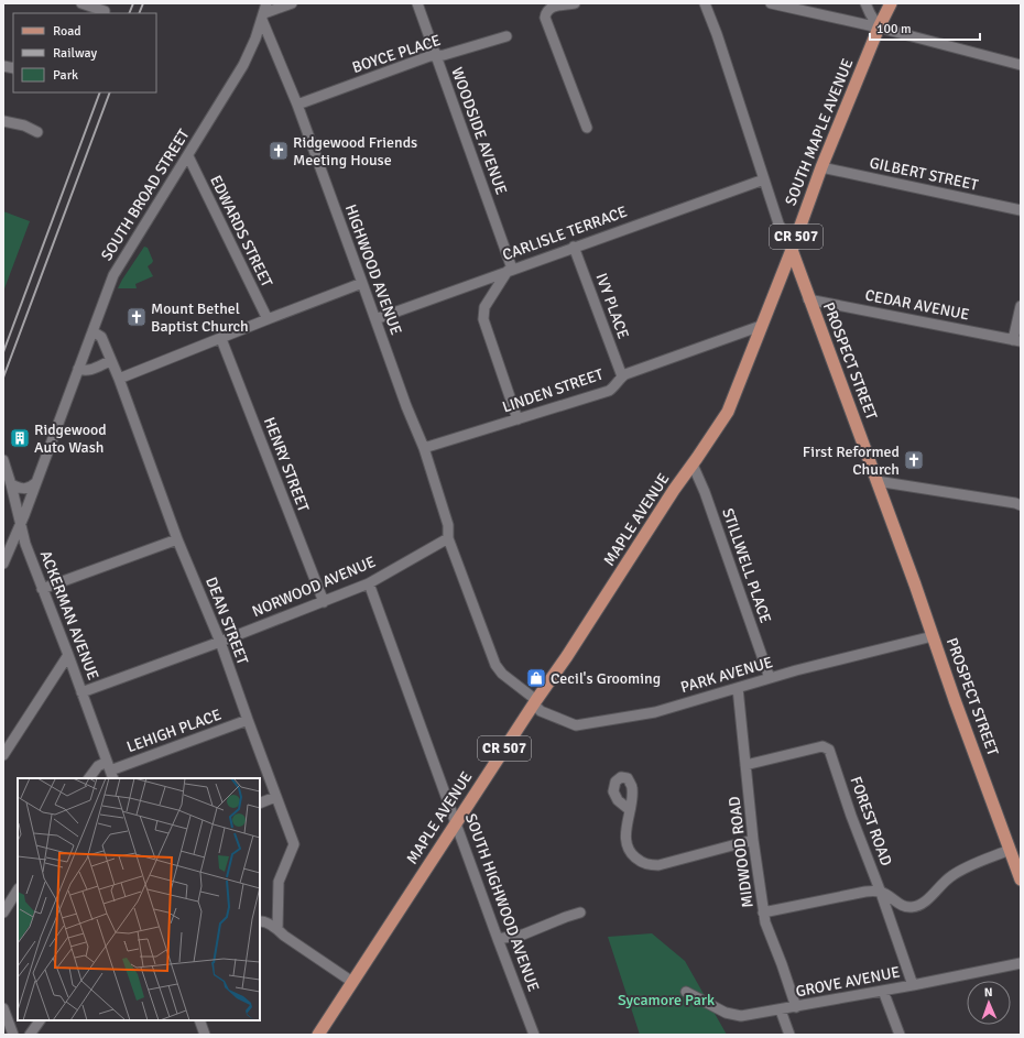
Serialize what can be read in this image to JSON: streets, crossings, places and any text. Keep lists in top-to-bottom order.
{
  "streets": {
    "main road": [
      "SOUTH MAPLE AVENUE",
      "CR 507",
      "PROSPECT STREET",
      "MAPLE AVENUE"
    ],
    "street": [
      "BOYCE PLACE",
      "WOODSIDE AVENUE",
      "GILBERT STREET",
      "SOUTH BROAD STREET",
      "EDWARDS STREET",
      "CARLISLE TERRACE",
      "HIGHWOOD AVENUE",
      "CEDAR AVENUE",
      "IVY PLACE",
      "LINDEN STREET",
      "HENRY STREET",
      "STILLWELL PLACE",
      "NORWOOD AVENUE",
      "ACKERMAN AVENUE",
      "DEAN STREET",
      "PARK AVENUE",
      "LEHIGH PLACE",
      "FOREST ROAD",
      "MIDWOOD ROAD",
      "SOUTH HIGHWOOD AVENUE",
      "GROVE AVENUE"
    ]
  },
  "crossings": [
    ["BOYCE PLACE", "WOODSIDE AVENUE"],
    ["BOYCE PLACE", "HIGHWOOD AVENUE"],
    ["WOODSIDE AVENUE", "CARLISLE TERRACE"],
    ["SOUTH MAPLE AVENUE", "GILBERT STREET"],
    ["SOUTH MAPLE AVENUE", "PROSPECT STREET"],
    ["SOUTH MAPLE AVENUE", "LINDEN STREET"],
    ["SOUTH MAPLE AVENUE", "MAPLE AVENUE"],
    ["SOUTH MAPLE AVENUE", "STILLWELL PLACE"],
    ["SOUTH BROAD STREET", "EDWARDS STREET"],
    ["SOUTH BROAD STREET", "HIGHWOOD AVENUE"],
    ["SOUTH BROAD STREET", "ACKERMAN AVENUE"],
    ["SOUTH BROAD STREET", "DEAN STREET"],
    ["CARLISLE TERRACE", "HIGHWOOD AVENUE"],
    ["CARLISLE TERRACE", "IVY PLACE"],
    ["CARLISLE TERRACE", "PROSPECT STREET"],
    ["HIGHWOOD AVENUE", "LINDEN STREET"],
    ["HIGHWOOD AVENUE", "MAPLE AVENUE"],
    ["HIGHWOOD AVENUE", "NORWOOD AVENUE"],
    ["HIGHWOOD AVENUE", "PARK AVENUE"],
    ["CEDAR AVENUE", "PROSPECT STREET"],
    ["IVY PLACE", "LINDEN STREET"],
    ["PROSPECT STREET", "PARK AVENUE"],
    ["HENRY STREET", "NORWOOD AVENUE"],
    ["MAPLE AVENUE", "STILLWELL PLACE"],
    ["MAPLE AVENUE", "PARK AVENUE"],
    ["MAPLE AVENUE", "SOUTH HIGHWOOD AVENUE"],
    ["STILLWELL PLACE", "PARK AVENUE"],
    ["NORWOOD AVENUE", "ACKERMAN AVENUE"],
    ["NORWOOD AVENUE", "DEAN STREET"],
    ["NORWOOD AVENUE", "SOUTH HIGHWOOD AVENUE"],
    ["ACKERMAN AVENUE", "LEHIGH PLACE"],
    ["DEAN STREET", "LEHIGH PLACE"],
    ["PARK AVENUE", "MIDWOOD ROAD"],
    ["FOREST ROAD", "MIDWOOD ROAD"],
    ["FOREST ROAD", "GROVE AVENUE"],
    ["MIDWOOD ROAD", "GROVE AVENUE"]
  ],
  "parks": ["Sycamore Park"],
  "places": {
    "church": ["Ridgewood Friends Meeting House", "Mount Bethel Baptist Church", "First Reformed Church"],
    "building": ["Ridgewood Auto Wash"],
    "shop": ["Cecil's Grooming"]
  },
  "legend": ["Road", "Railway", "Park"],
  "scale_bar": "100 m",
  "north": "top"
}
